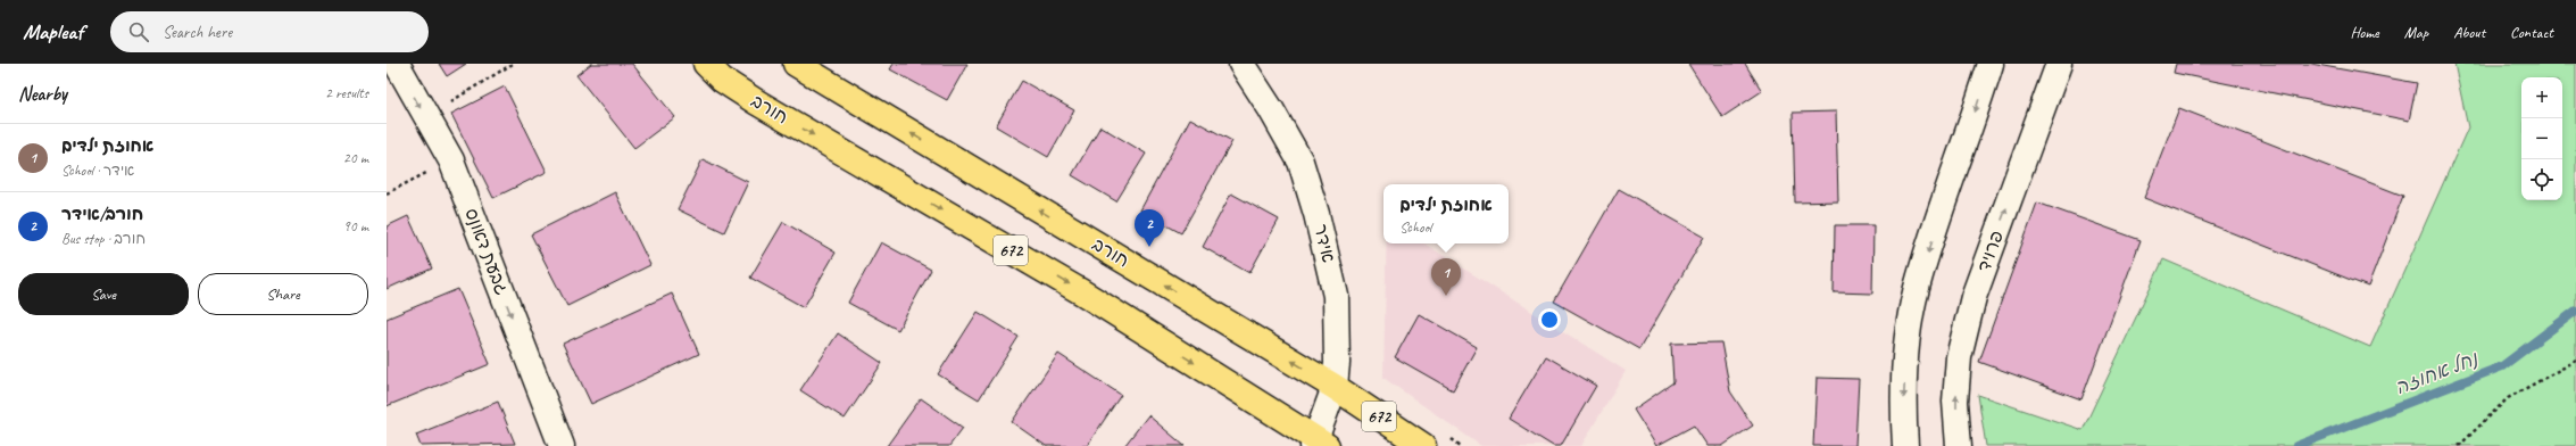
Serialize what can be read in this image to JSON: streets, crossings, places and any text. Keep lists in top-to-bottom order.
{
  "streets": {
    "main road": ["חורב", "672"],
    "street": ["אידר", "גבעת דאונס", "פרויד"]
  },
  "crossings": [
    ["חורב", "אידר"]
  ],
  "one_way": ["גבעת דאונס"],
  "water": ["נחל אחוזה"],
  "page": {
    "header": "Mapleaf",
    "search": "Search here",
    "nav": [
      "Home",
      "Map",
      "About",
      "Contact"
    ],
    "heading": ["Nearby", "2 results"],
    "map_buttons": ["+", "−"],
    "list": [
      {
        "mark": "1",
        "name": "אחוזת ילדים",
        "note": "School · אידר",
        "value": "20 m"
      },
      {
        "mark": "2",
        "name": "חורב/אידר",
        "note": "Bus stop · חורב",
        "value": "90 m"
      }
    ],
    "popup": ["אחוזת ילדים", "School"],
    "pins": ["2", "1"],
    "buttons": ["Save", "Share"]
  }
}
